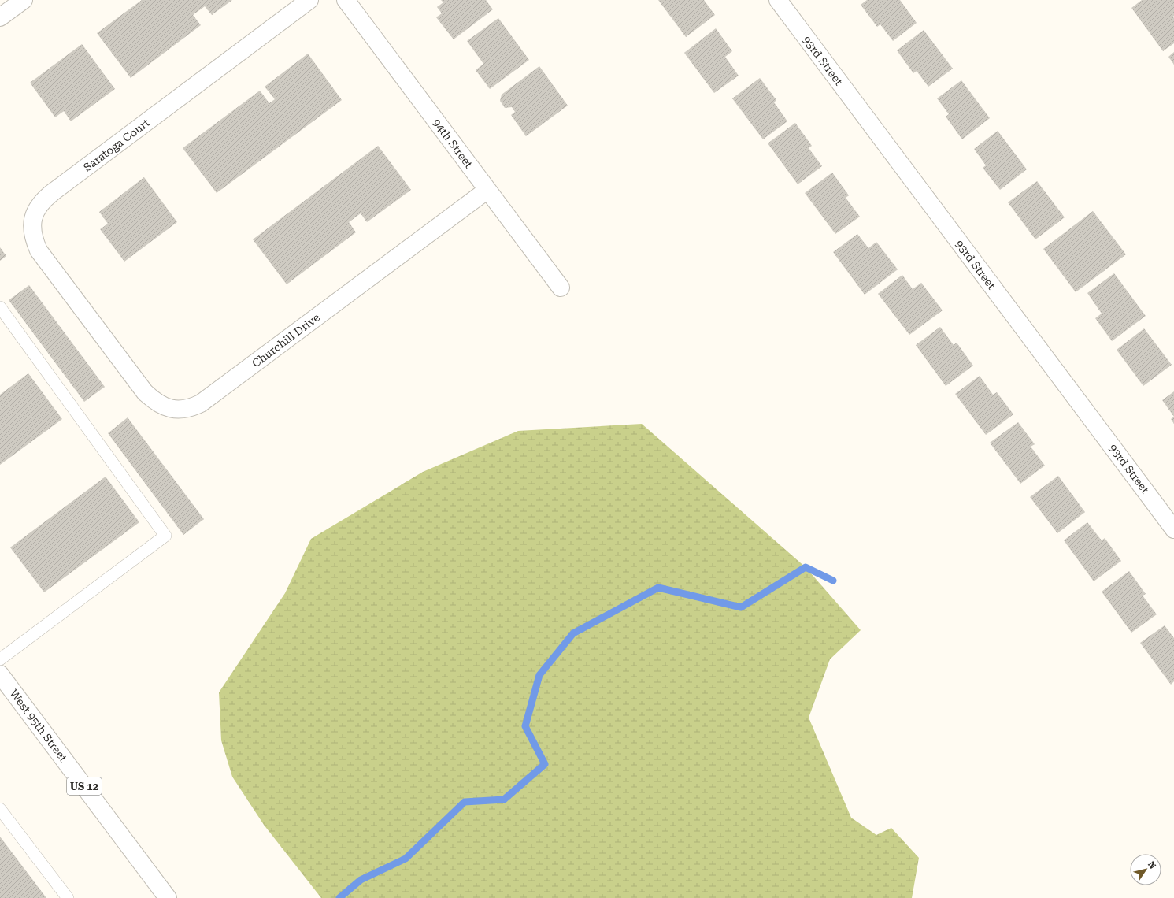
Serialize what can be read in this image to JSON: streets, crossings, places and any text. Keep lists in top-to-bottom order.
{
  "streets": {
    "street": [
      "93rd Street",
      "94th Street",
      "Saratoga Court",
      "Churchill Drive",
      "West 95th Street",
      "US 12"
    ]
  },
  "crossings": [
    ["94th Street", "Churchill Drive"],
    ["Saratoga Court", "Churchill Drive"]
  ],
  "north": "top right"
}
